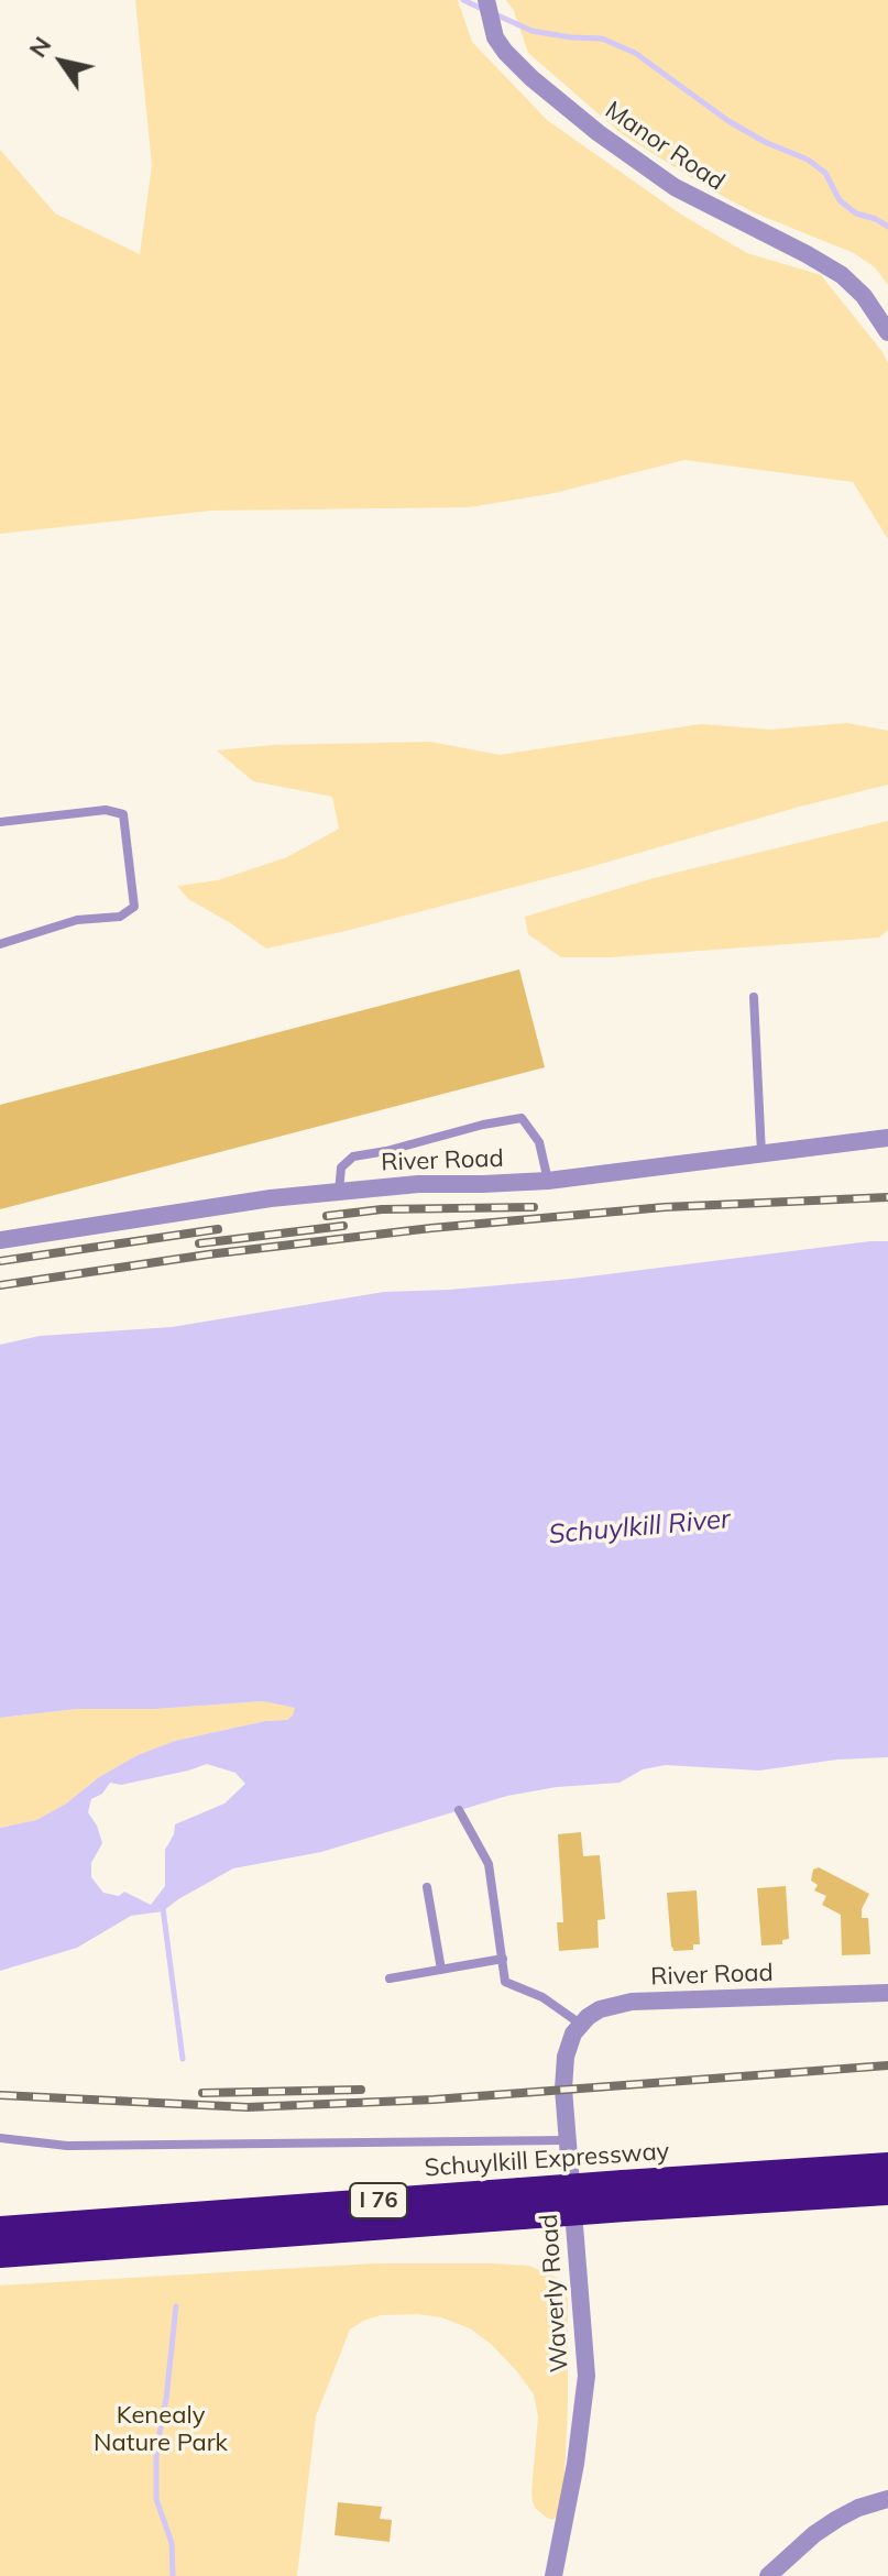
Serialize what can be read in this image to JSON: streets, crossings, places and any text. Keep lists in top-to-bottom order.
{
  "streets": {
    "highway": ["Schuylkill Expressway", "I 76"],
    "street": ["Manor Road", "River Road", "Waverly Road"]
  },
  "crossings": [
    ["River Road", "Waverly Road"]
  ],
  "water": ["Schuylkill River"],
  "parks": ["Kenealy Nature Park"],
  "north": "top left"
}
